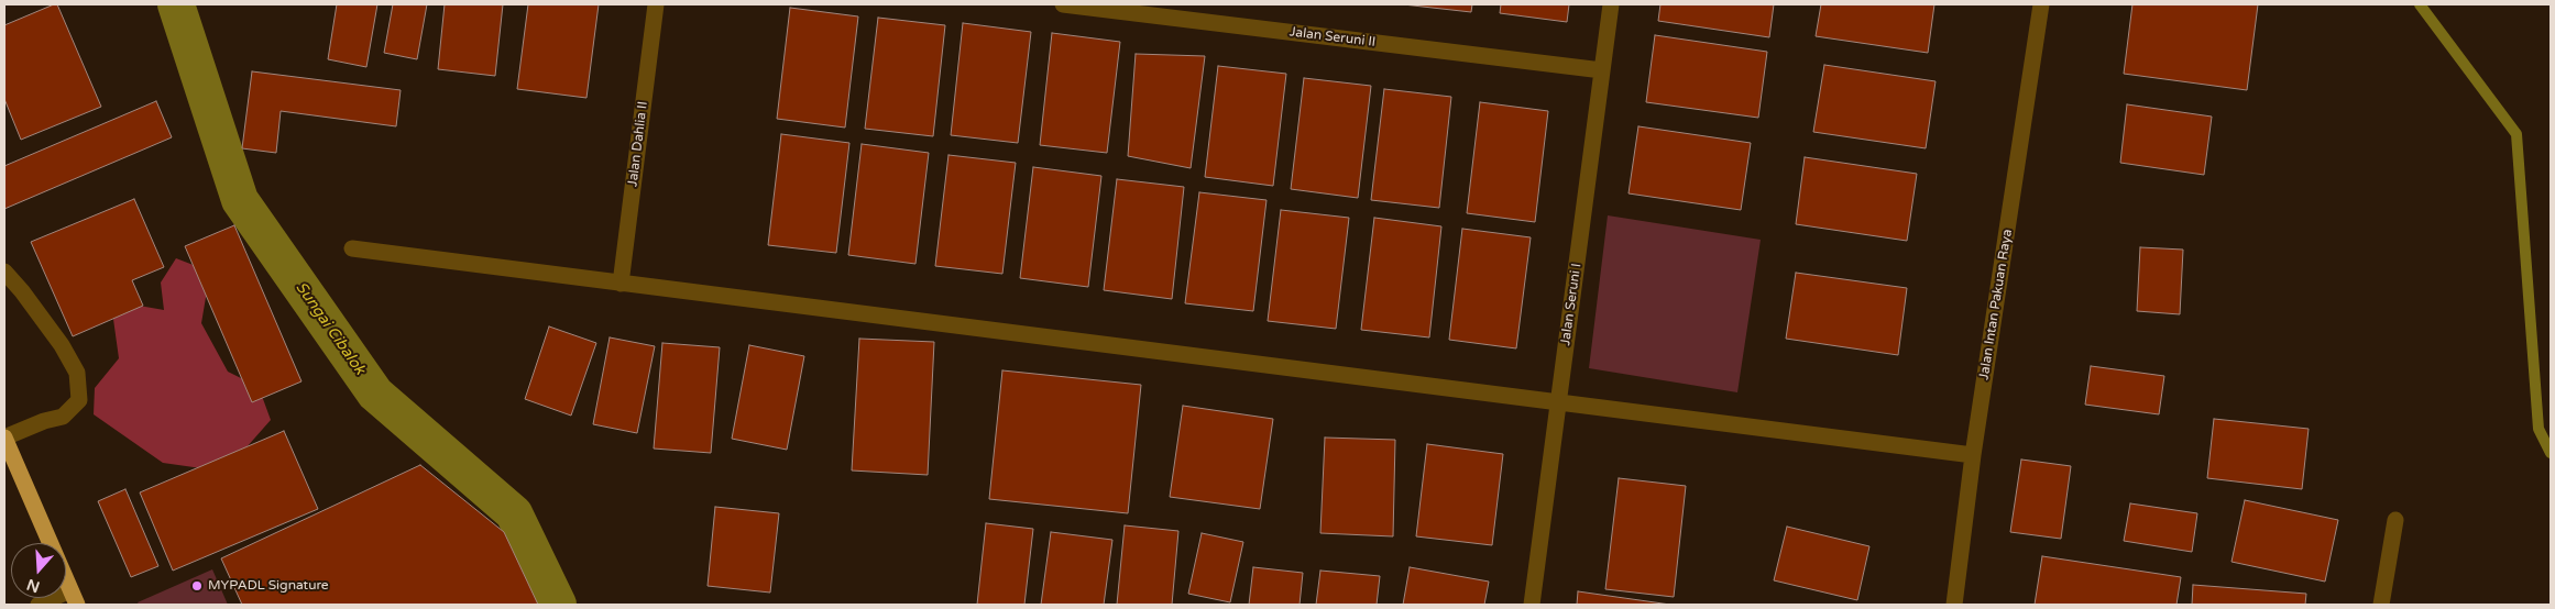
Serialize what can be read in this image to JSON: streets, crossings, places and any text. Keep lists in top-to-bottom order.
{
  "streets": {
    "street": [
      "Jalan Seruni II",
      "Jalan Dahlia II",
      "Jalan Seruni I",
      "Jalan Intan Pakuan Raya"
    ]
  },
  "crossings": [
    ["Jalan Seruni II", "Jalan Seruni I"]
  ],
  "water": ["Sungai Cibalok"],
  "places": ["MYPADL Signature"],
  "north": "bottom"
}
